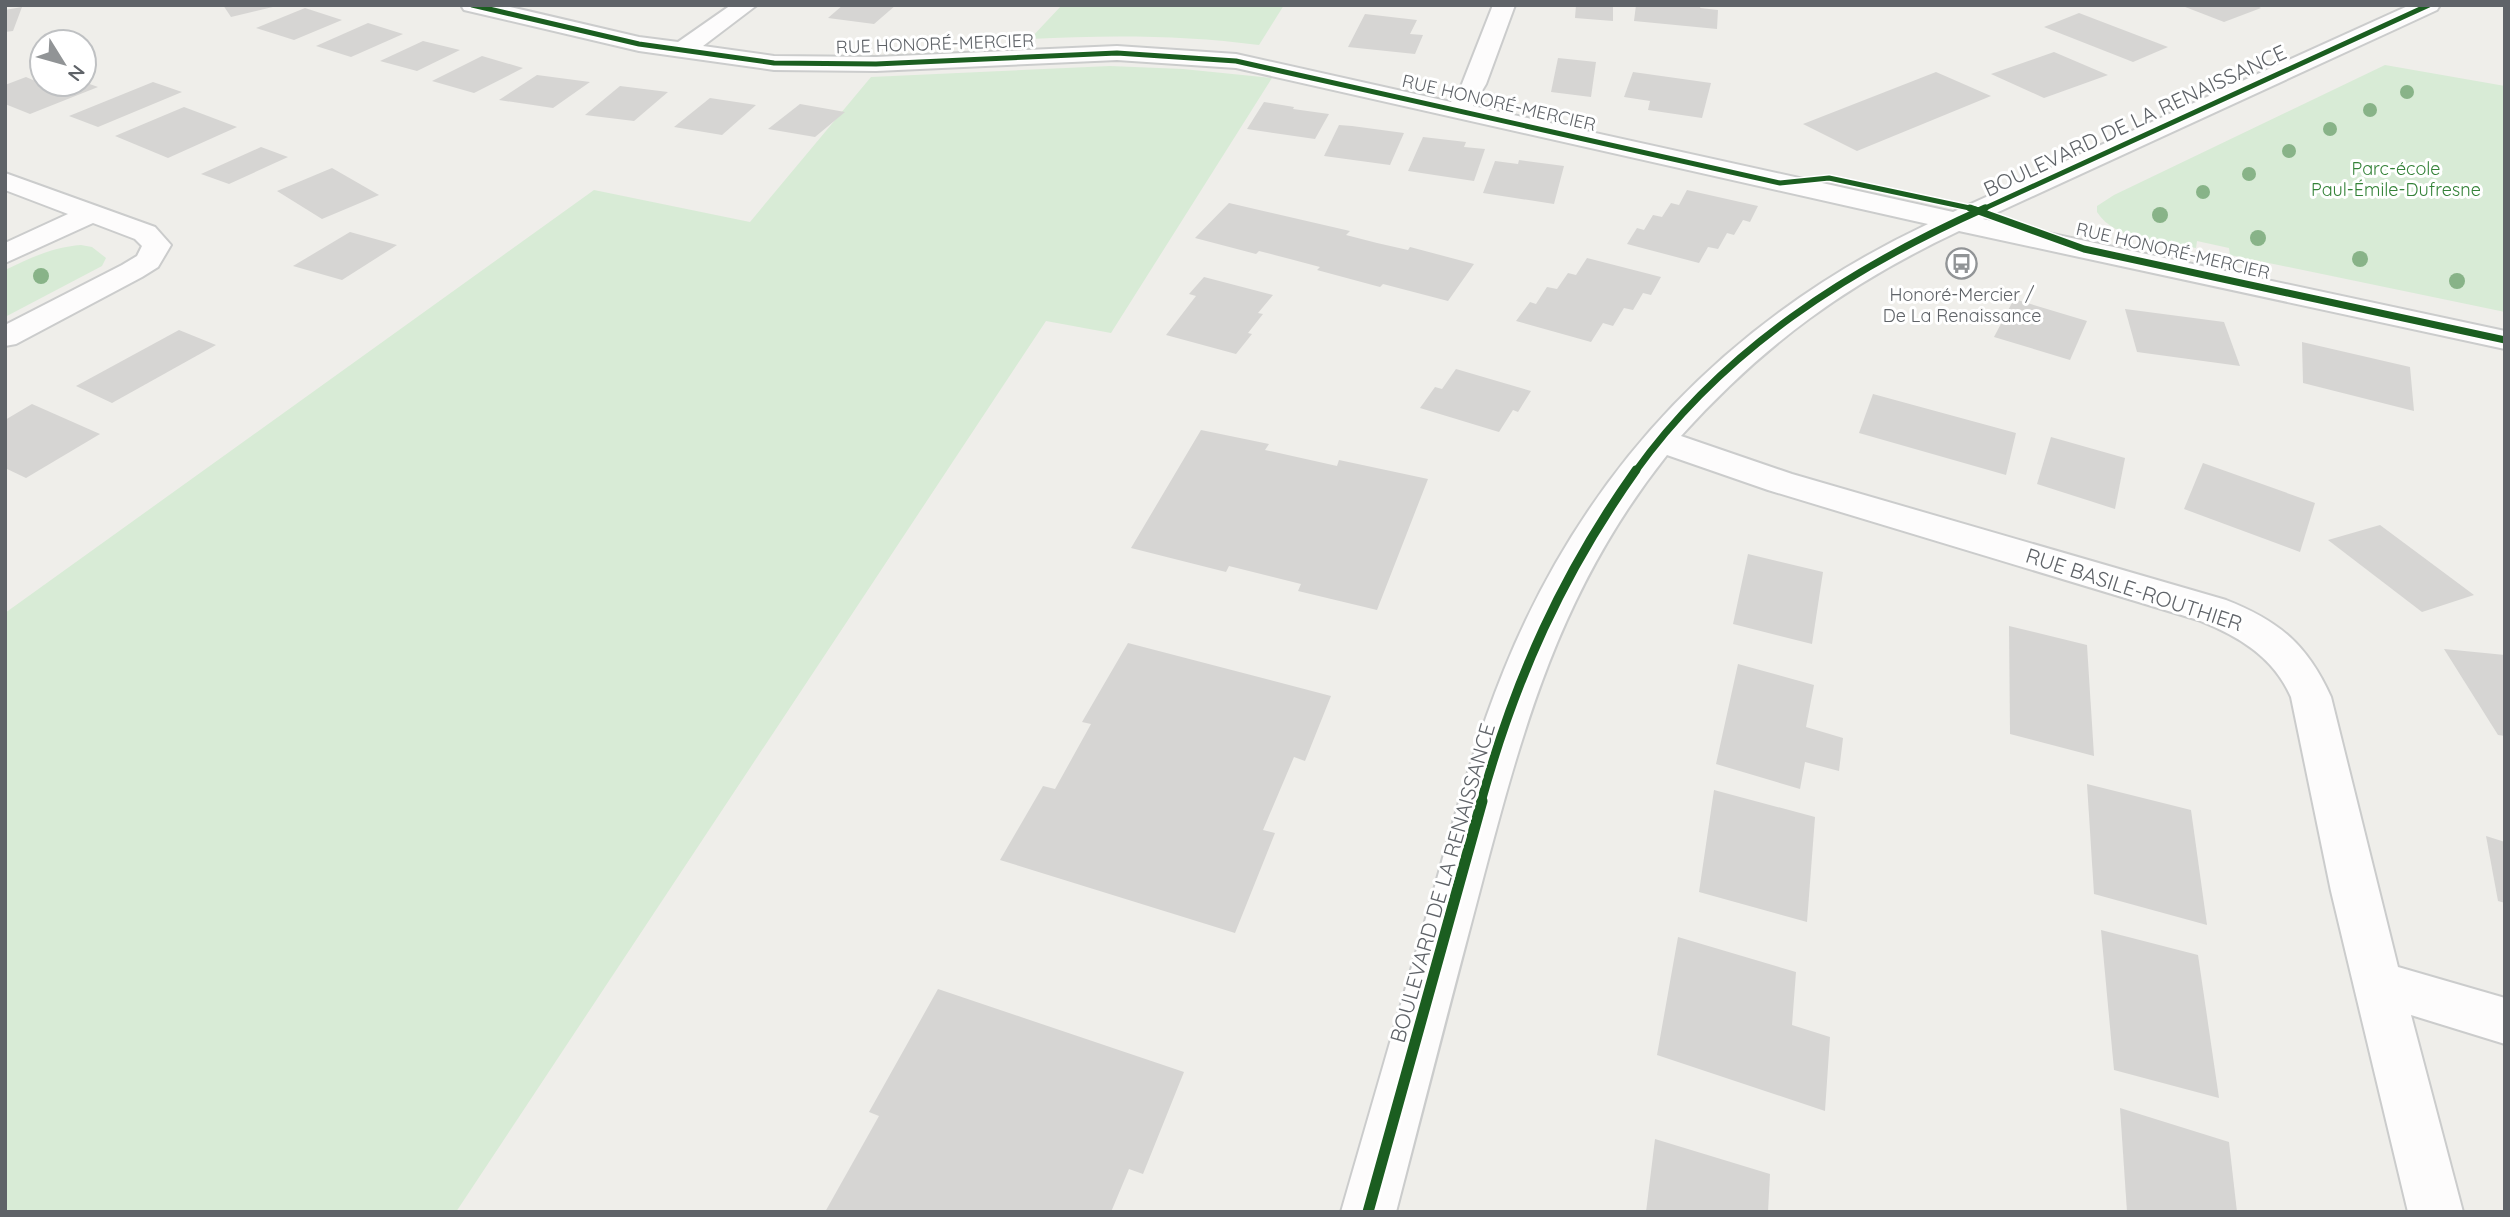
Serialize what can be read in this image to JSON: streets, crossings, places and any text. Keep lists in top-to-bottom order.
{
  "streets": {
    "street": ["RUE HONORÉ-MERCIER", "BOULEVARD DE LA RENAISSANCE", "RUE BASILE-ROUTHIER"]
  },
  "crossings": [
    ["RUE HONORÉ-MERCIER", "BOULEVARD DE LA RENAISSANCE"],
    ["BOULEVARD DE LA RENAISSANCE", "RUE BASILE-ROUTHIER"]
  ],
  "parks": ["Parc-école Paul-Émile-Dufresne"],
  "places": {
    "bus stop": ["Honoré-Mercier / De La Renaissance"]
  },
  "north": "bottom right"
}
